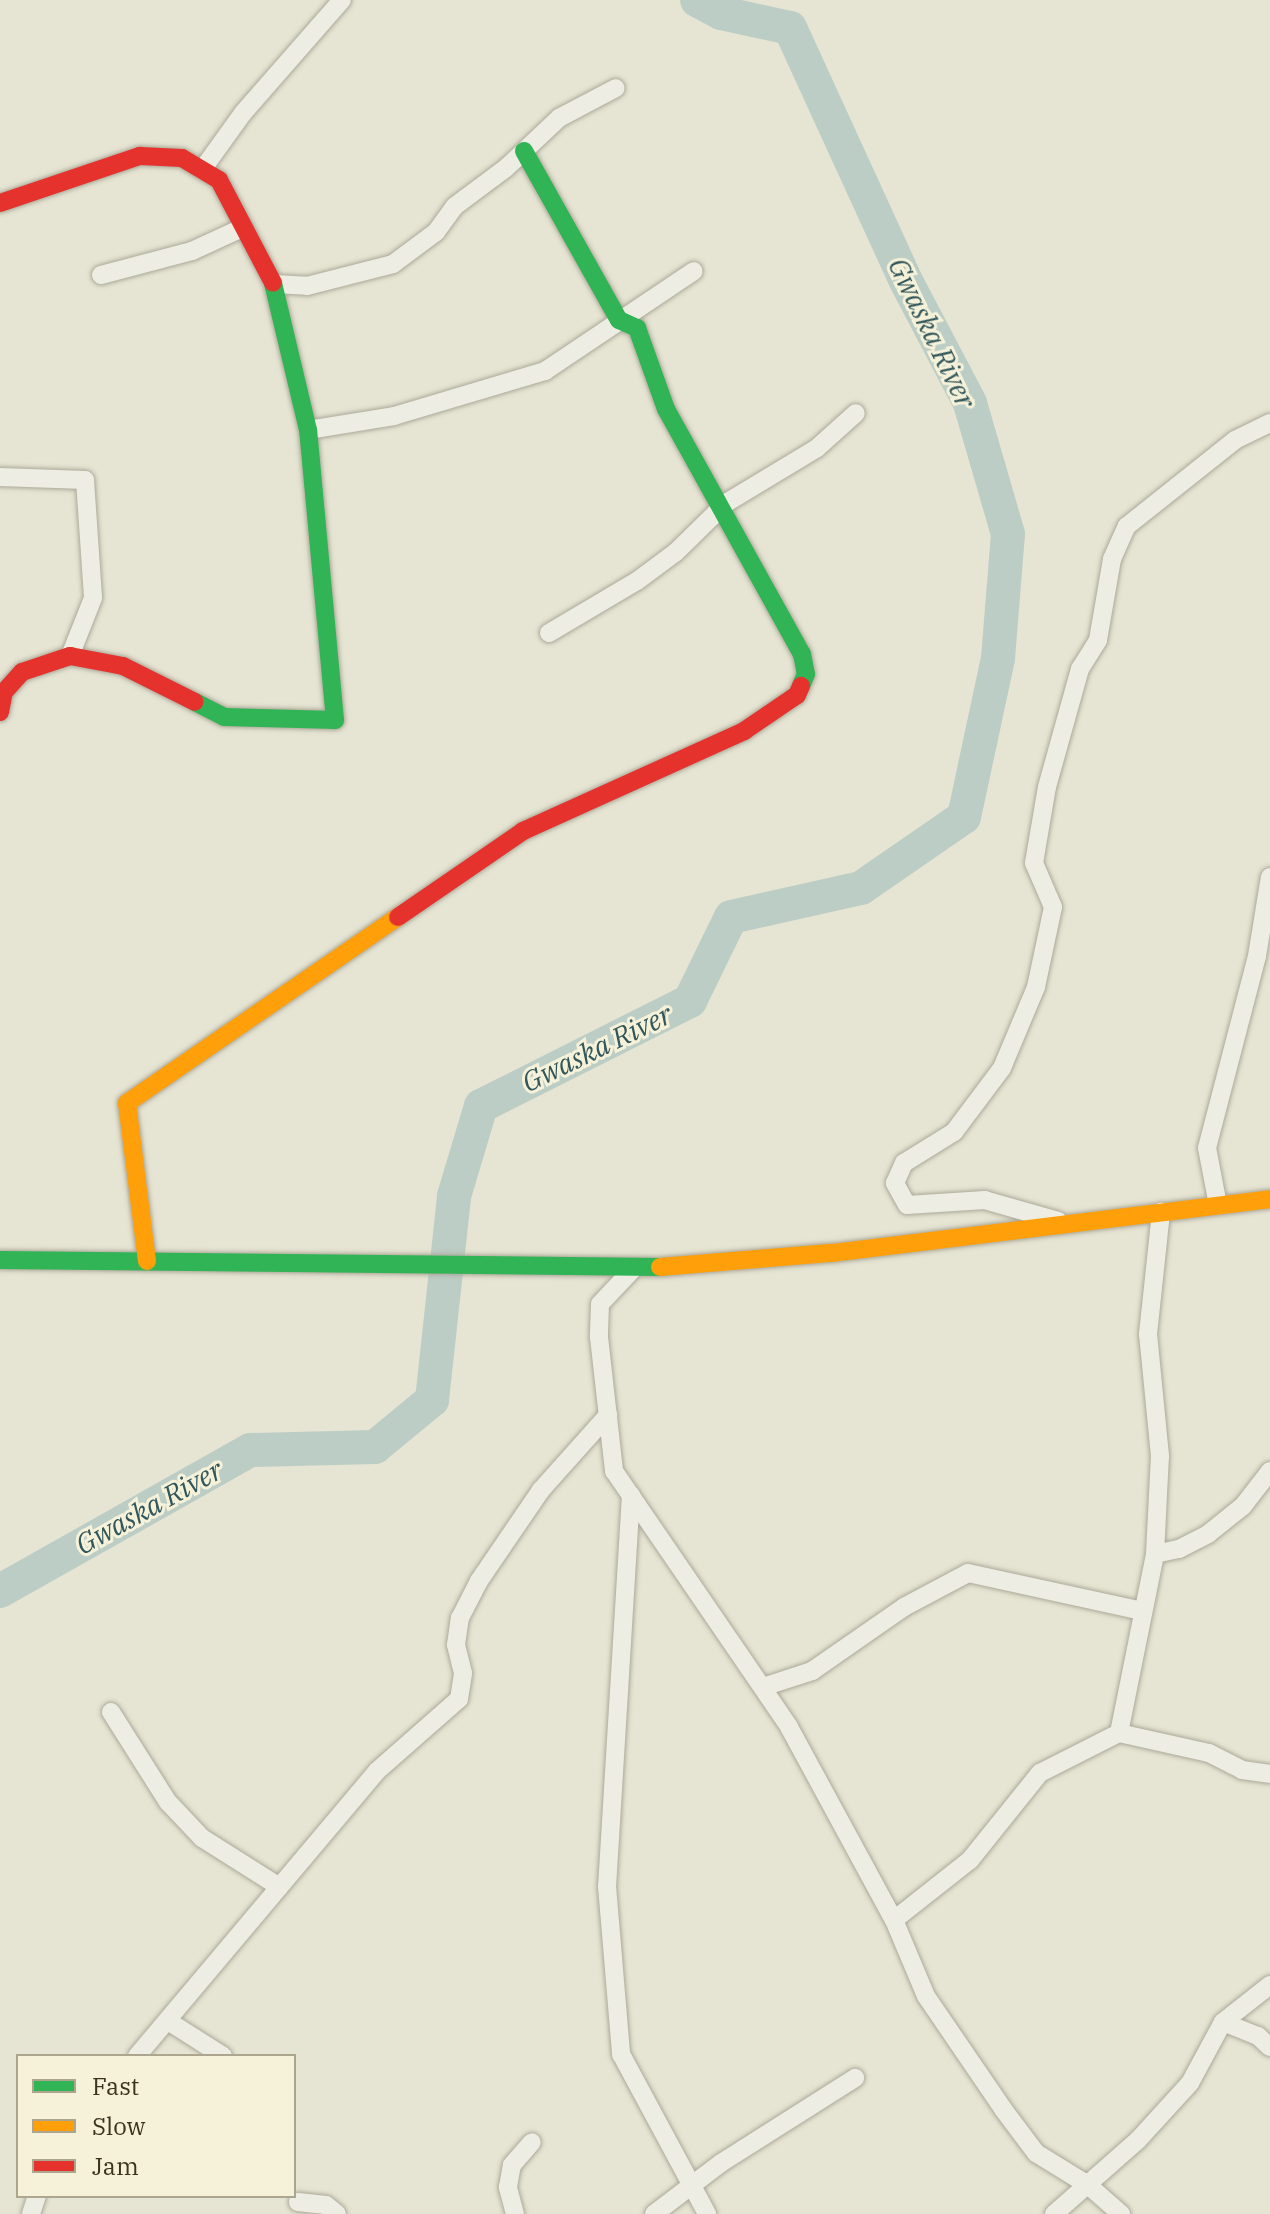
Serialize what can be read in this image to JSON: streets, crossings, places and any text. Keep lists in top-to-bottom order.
{
  "water": ["Gwaska River"],
  "legend": ["Fast", "Slow", "Jam"]
}
